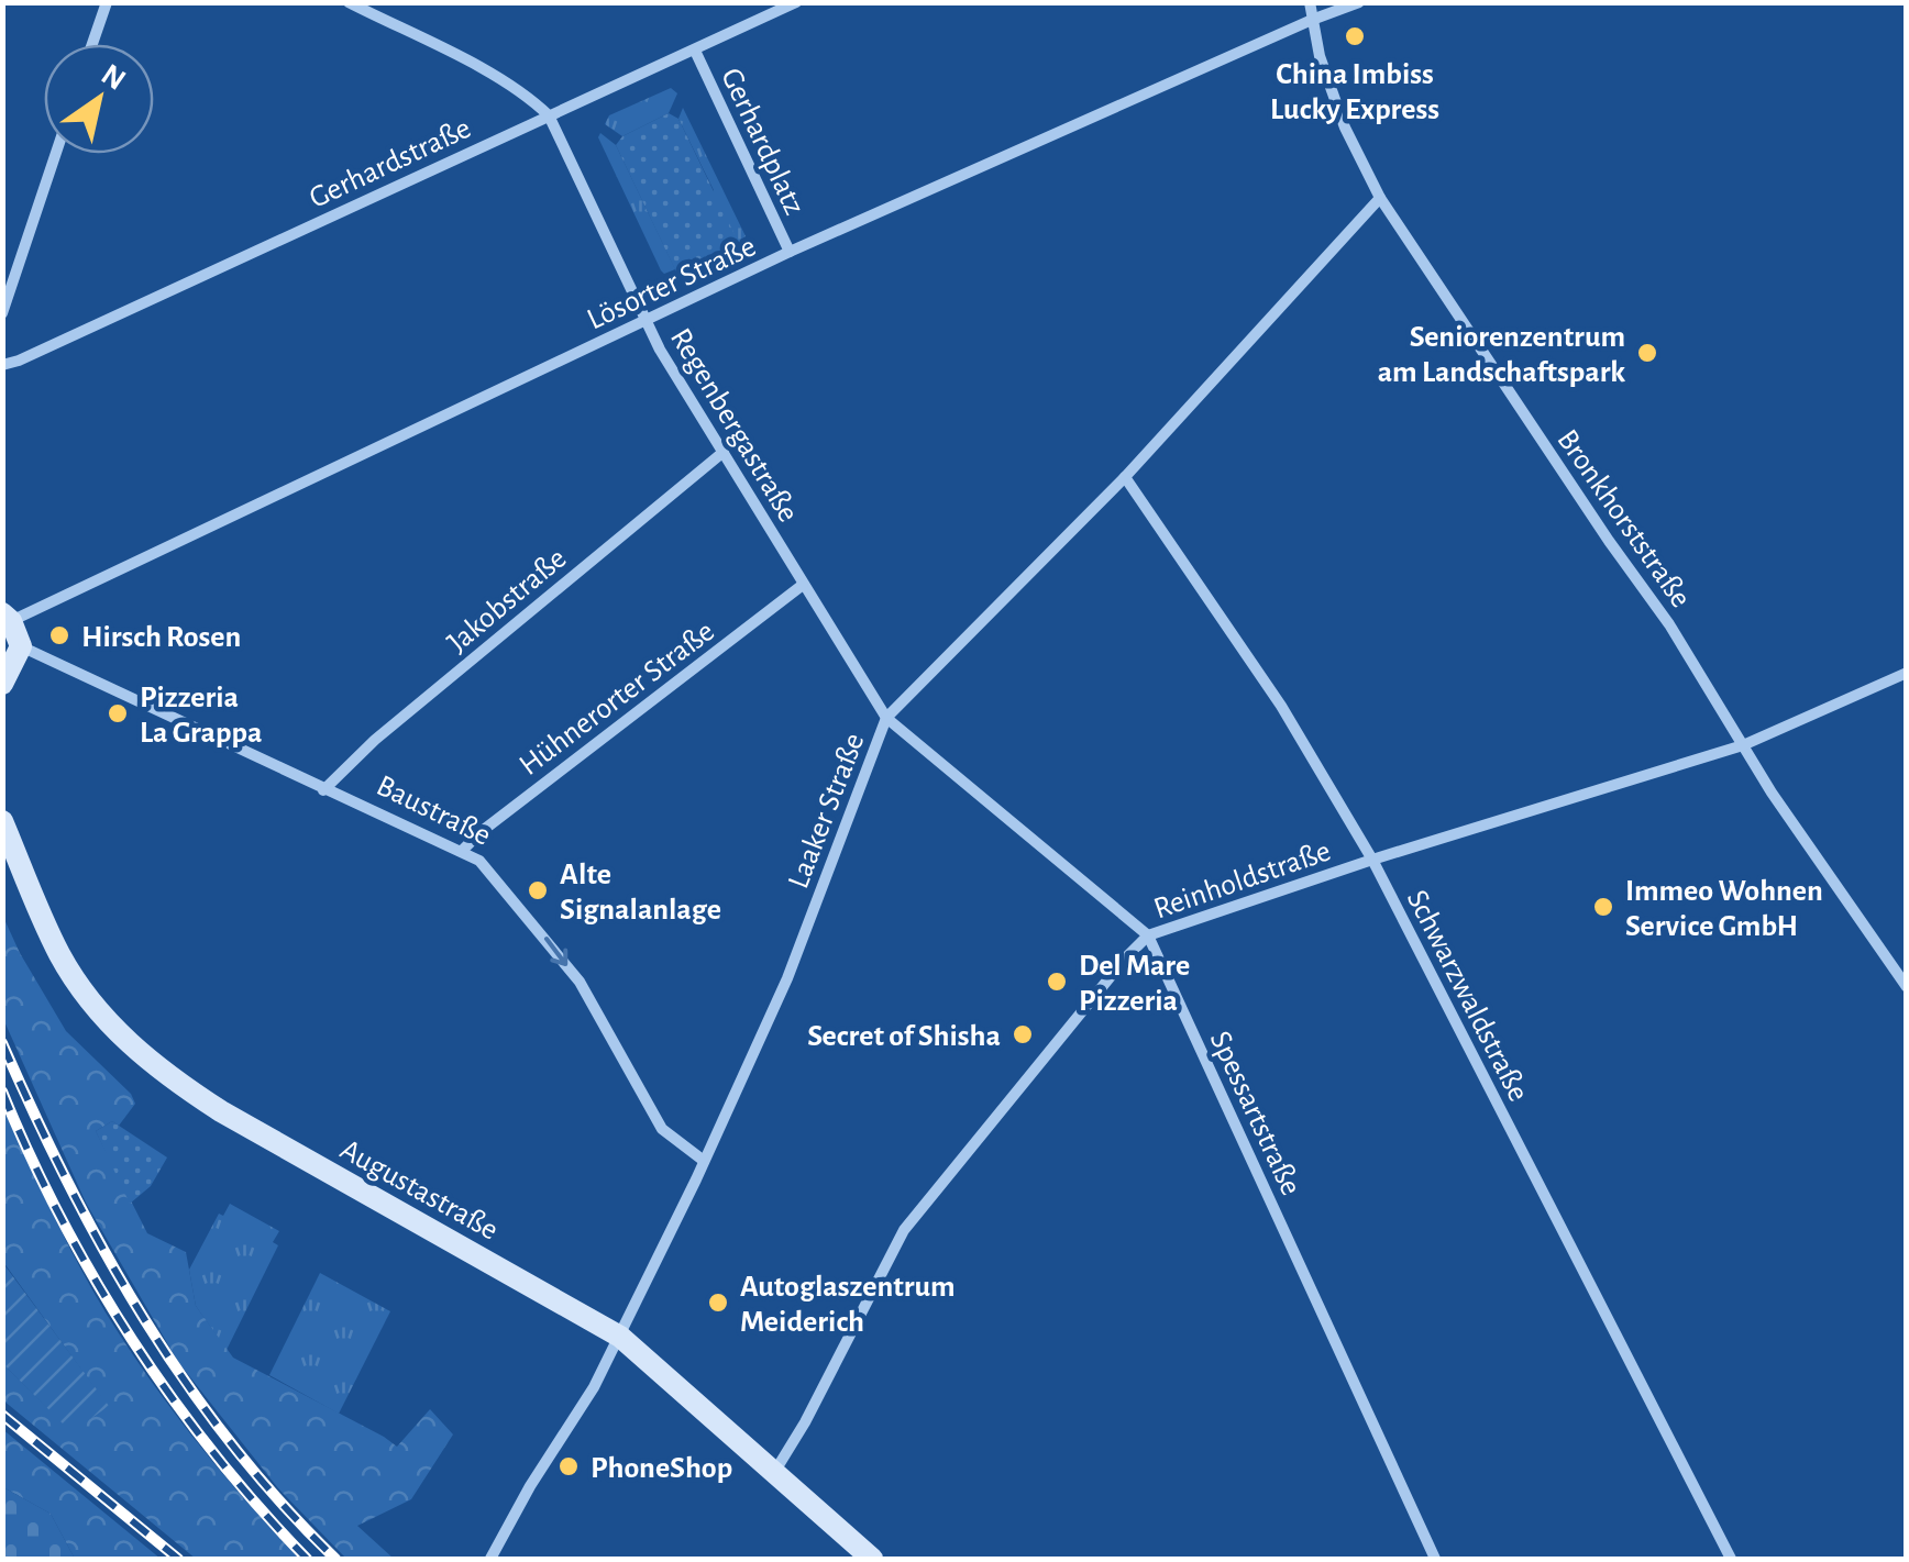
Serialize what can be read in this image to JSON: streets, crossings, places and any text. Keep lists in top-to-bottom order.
{
  "streets": {
    "main road": ["Augustastraße"],
    "street": [
      "Gerhardplatz",
      "Gerhardstraße",
      "Lösorter Straße",
      "Regenbergastraße",
      "Bronkhorststraße",
      "Jakobstraße",
      "Hühnerorter Straße",
      "Baustraße",
      "Laaker Straße",
      "Reinholdstraße",
      "Schwarzwaldstraße",
      "Spessartstraße"
    ]
  },
  "crossings": [
    ["Gerhardplatz", "Gerhardstraße"],
    ["Gerhardplatz", "Lösorter Straße"],
    ["Gerhardstraße", "Regenbergastraße"],
    ["Lösorter Straße", "Regenbergastraße"],
    ["Lösorter Straße", "Bronkhorststraße"],
    ["Regenbergastraße", "Jakobstraße"],
    ["Regenbergastraße", "Hühnerorter Straße"],
    ["Regenbergastraße", "Laaker Straße"],
    ["Regenbergastraße", "Spessartstraße"],
    ["Bronkhorststraße", "Laaker Straße"],
    ["Bronkhorststraße", "Reinholdstraße"],
    ["Jakobstraße", "Baustraße"],
    ["Hühnerorter Straße", "Baustraße"],
    ["Baustraße", "Laaker Straße"],
    ["Laaker Straße", "Schwarzwaldstraße"],
    ["Laaker Straße", "Spessartstraße"],
    ["Laaker Straße", "Augustastraße"],
    ["Reinholdstraße", "Schwarzwaldstraße"],
    ["Reinholdstraße", "Spessartstraße"],
    ["Reinholdstraße", "Augustastraße"]
  ],
  "one_way": ["Baustraße"],
  "places": [
    "China Imbiss Lucky Express",
    "Seniorenzentrum am Landschaftspark",
    "Hirsch Rosen",
    "Pizzeria La Grappa",
    "Alte Signalanlage",
    "Immeo Wohnen Service GmbH",
    "Del Mare Pizzeria",
    "Secret of Shisha",
    "Autoglaszentrum Meiderich",
    "PhoneShop"
  ],
  "north": "top right"
}
